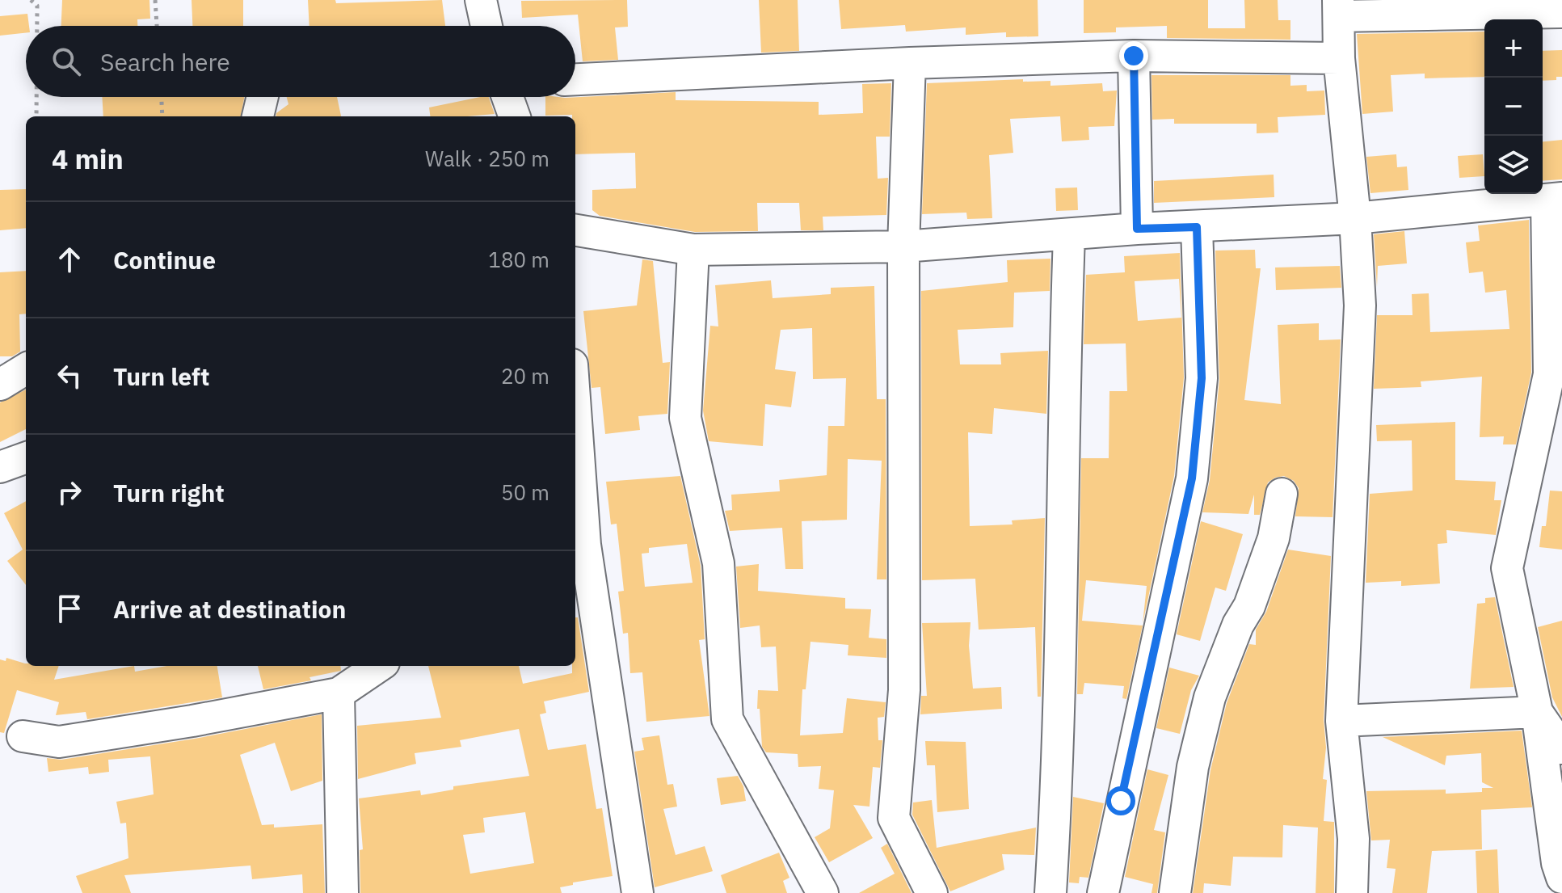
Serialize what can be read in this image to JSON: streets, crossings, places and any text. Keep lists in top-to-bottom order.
{
  "page": {
    "map_buttons": ["+", "−"],
    "search": "Search here",
    "heading": ["4 min", "Walk · 250 m"],
    "list": [
      ["Continue", "180 m"],
      ["Turn left", "20 m"],
      ["Turn right", "50 m"],
      "Arrive at destination"
    ]
  }
}
